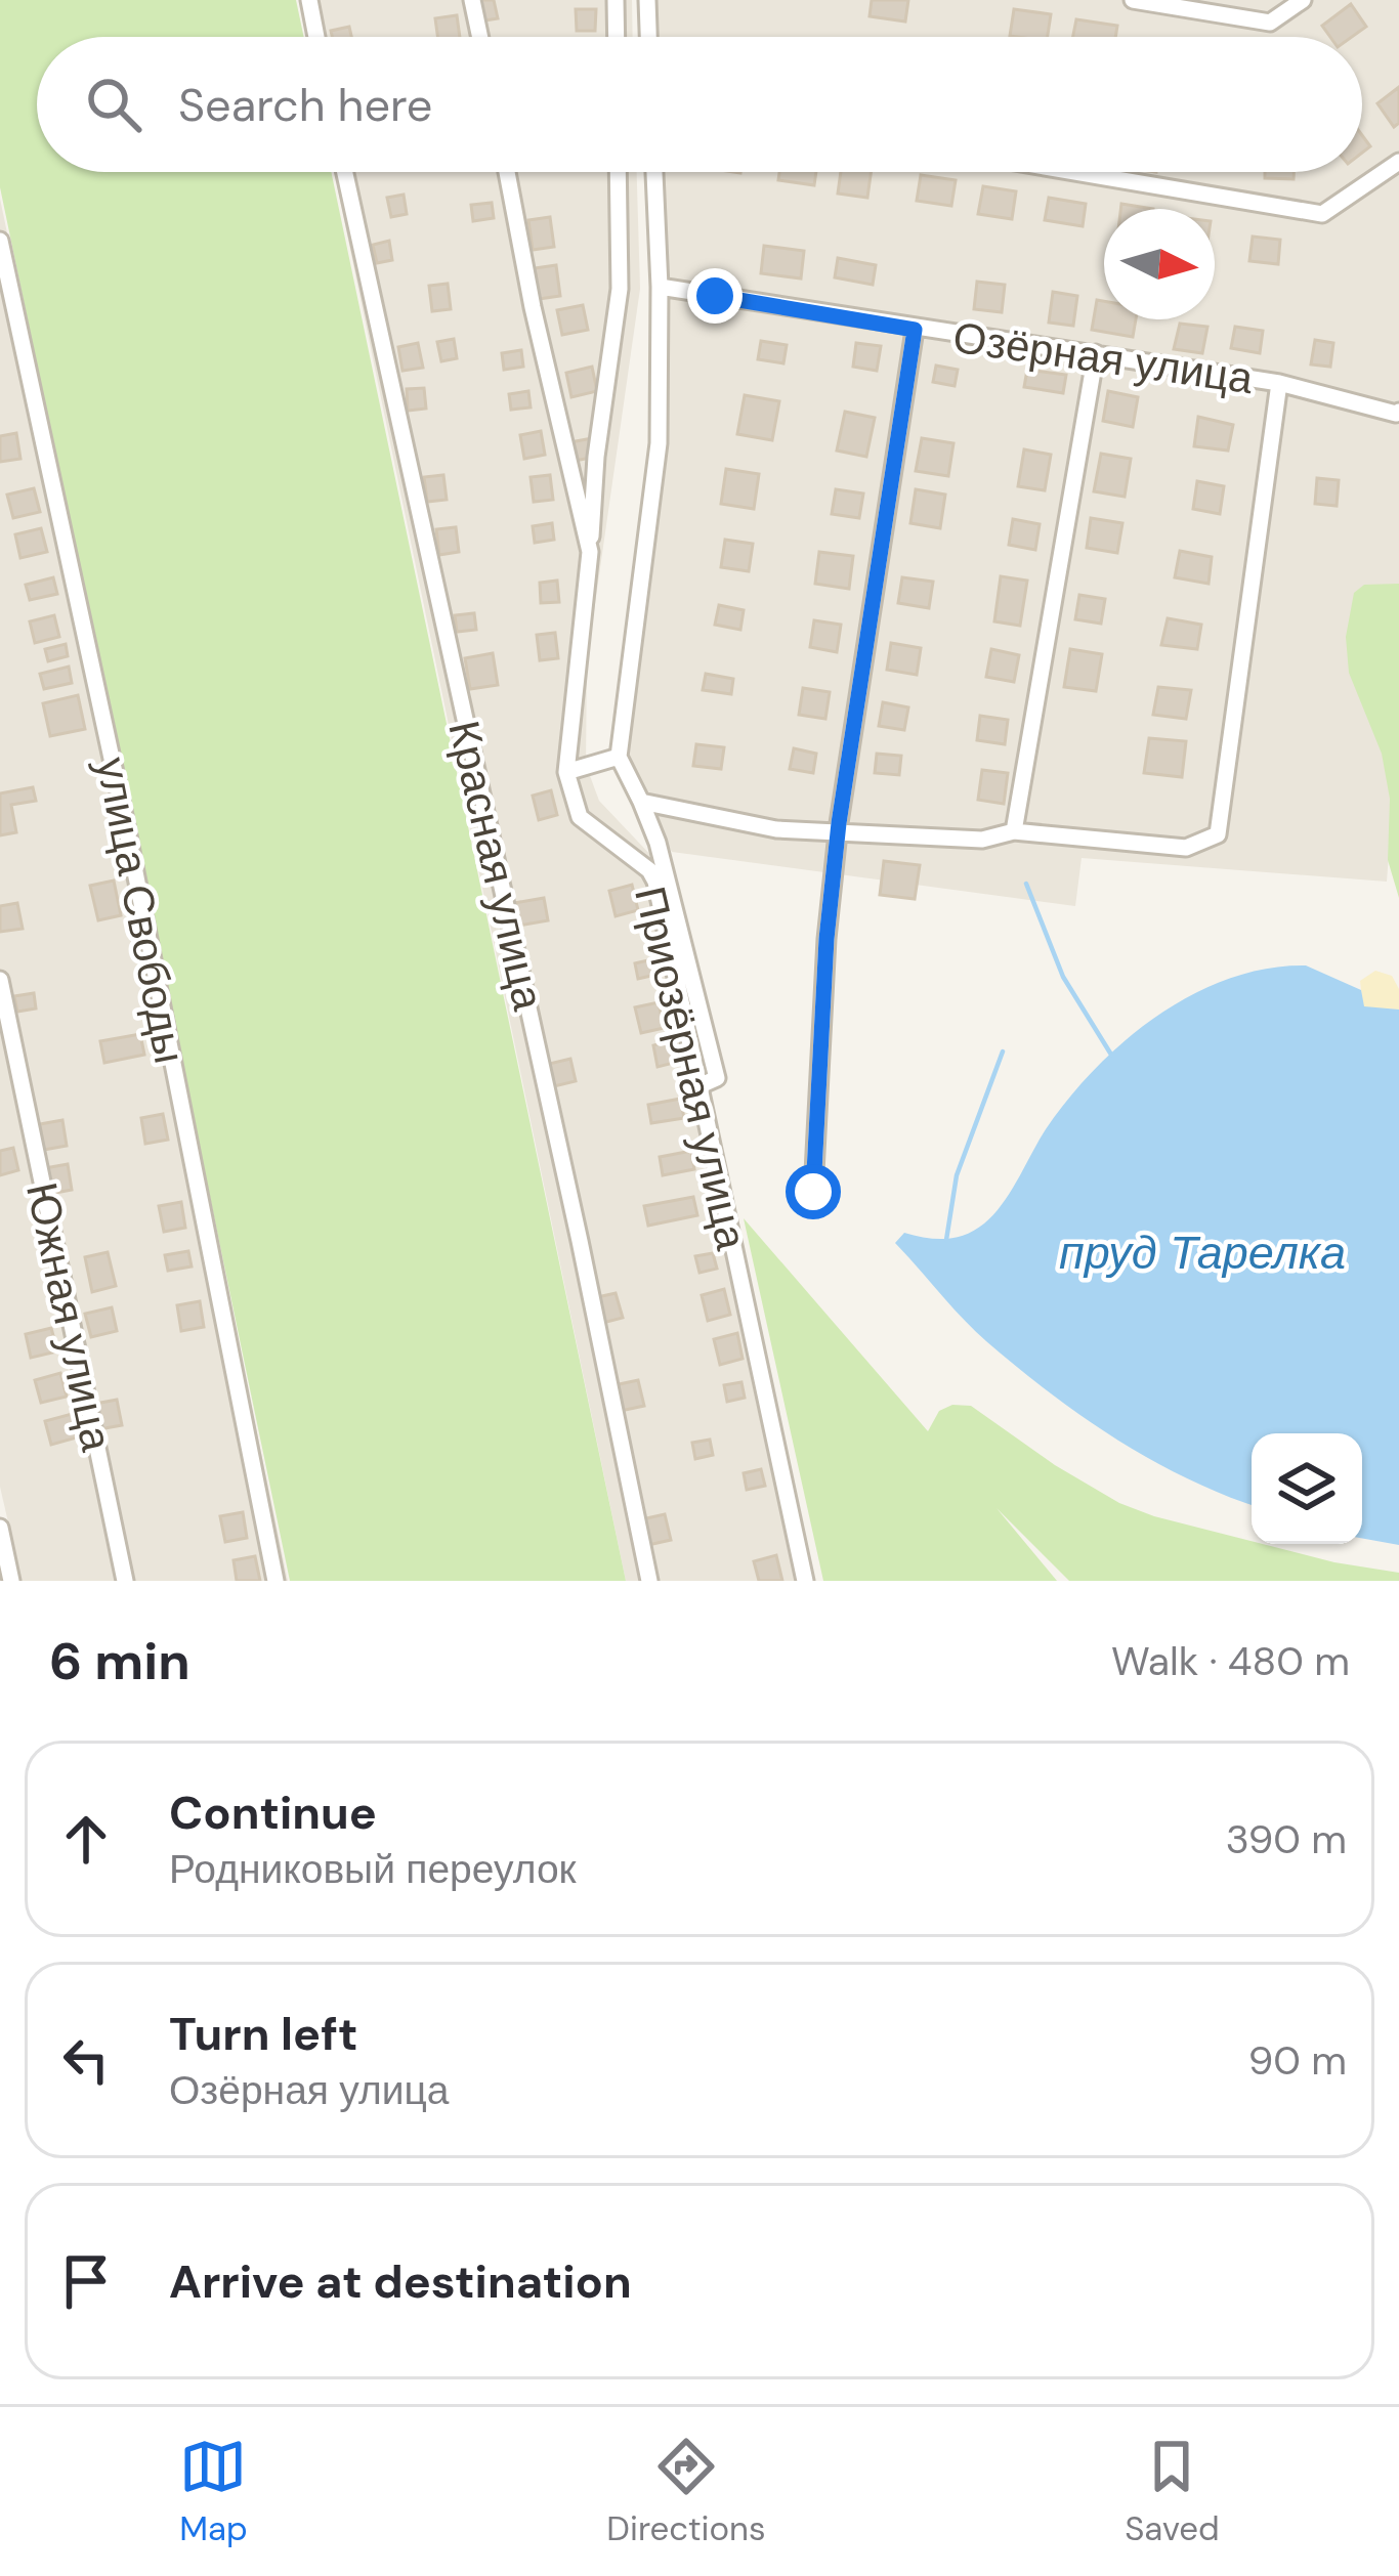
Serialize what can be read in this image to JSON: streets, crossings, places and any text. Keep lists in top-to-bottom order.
{
  "streets": {
    "street": [
      "Озёрная улица",
      "Красная улица",
      "улица Свободы",
      "Приозёрная улица",
      "Южная улица"
    ]
  },
  "water": ["пруд Тарелка"],
  "north": "right",
  "page": {
    "search": "Search here",
    "heading": ["6 min", "Walk · 480 m"],
    "list": [
      ["Continue", "Родниковый переулок", "390 m"],
      ["Turn left", "Озёрная улица", "90 m"],
      "Arrive at destination"
    ],
    "nav": ["Map", "Directions", "Saved"]
  }
}
